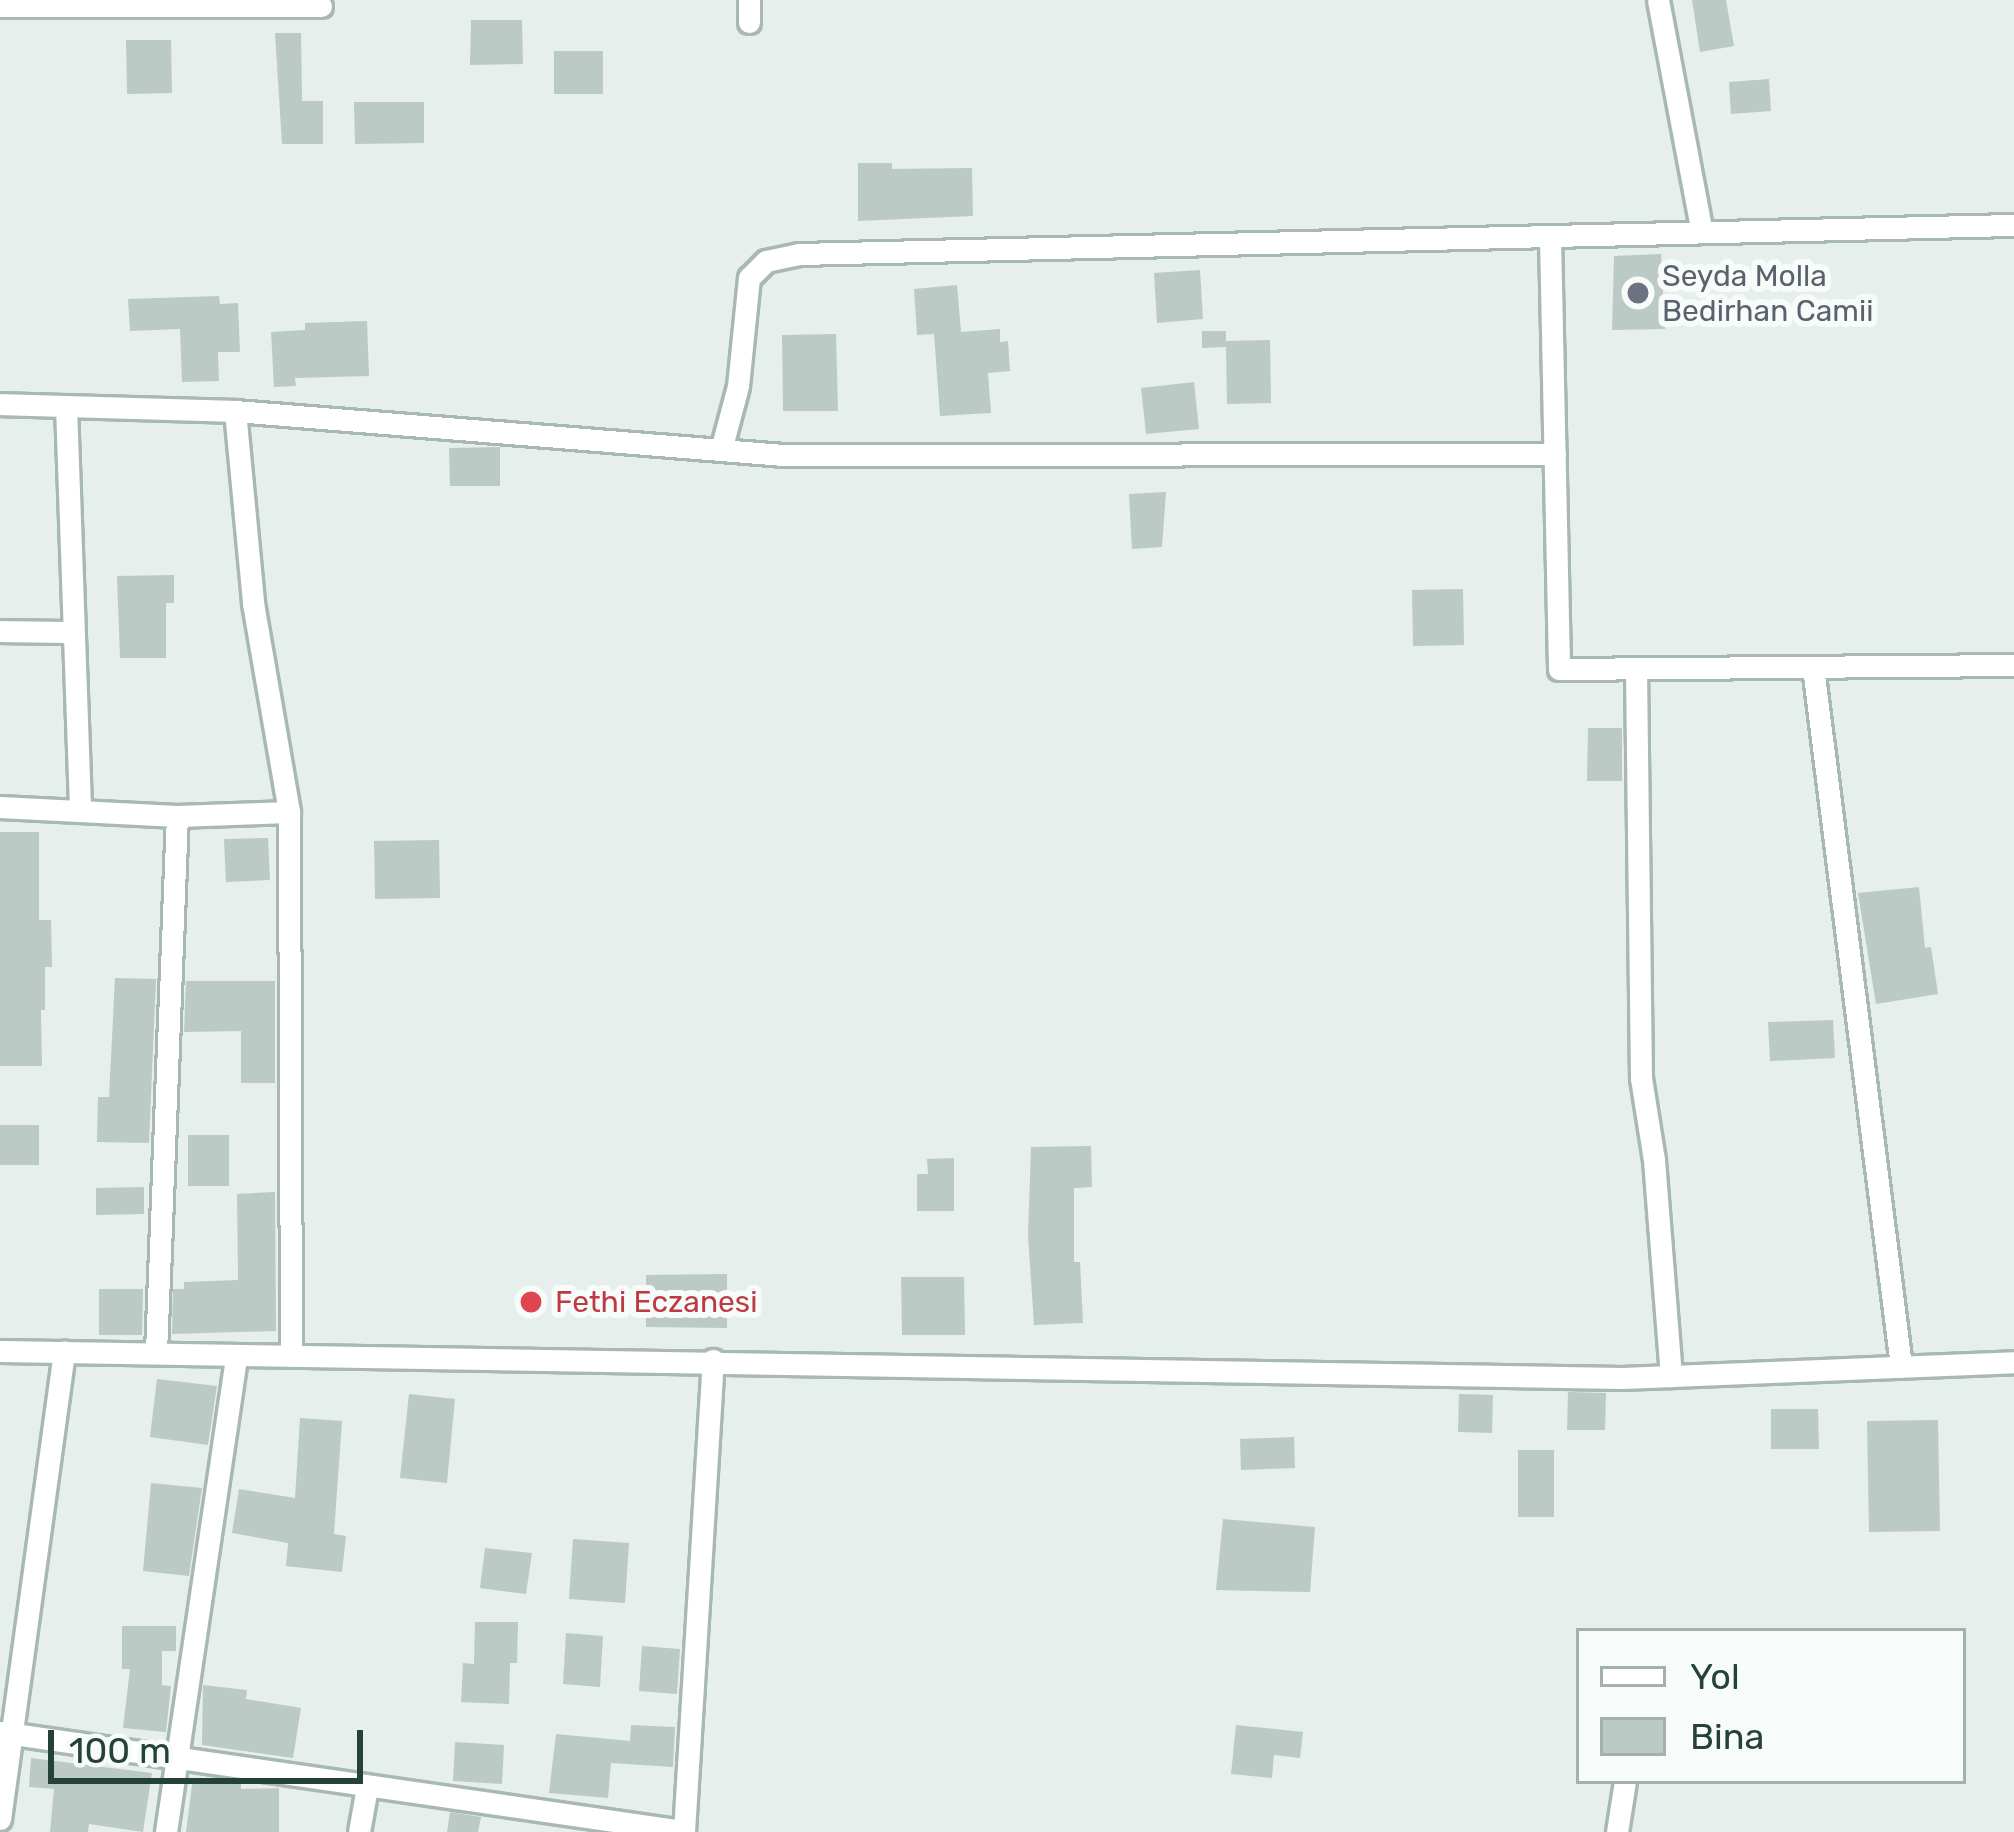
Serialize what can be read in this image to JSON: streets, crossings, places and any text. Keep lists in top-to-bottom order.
{
  "places": ["Seyda Molla Bedirhan Camii", "Fethi Eczanesi"],
  "legend": ["Yol", "Bina"],
  "scale_bar": "100 m"
}
